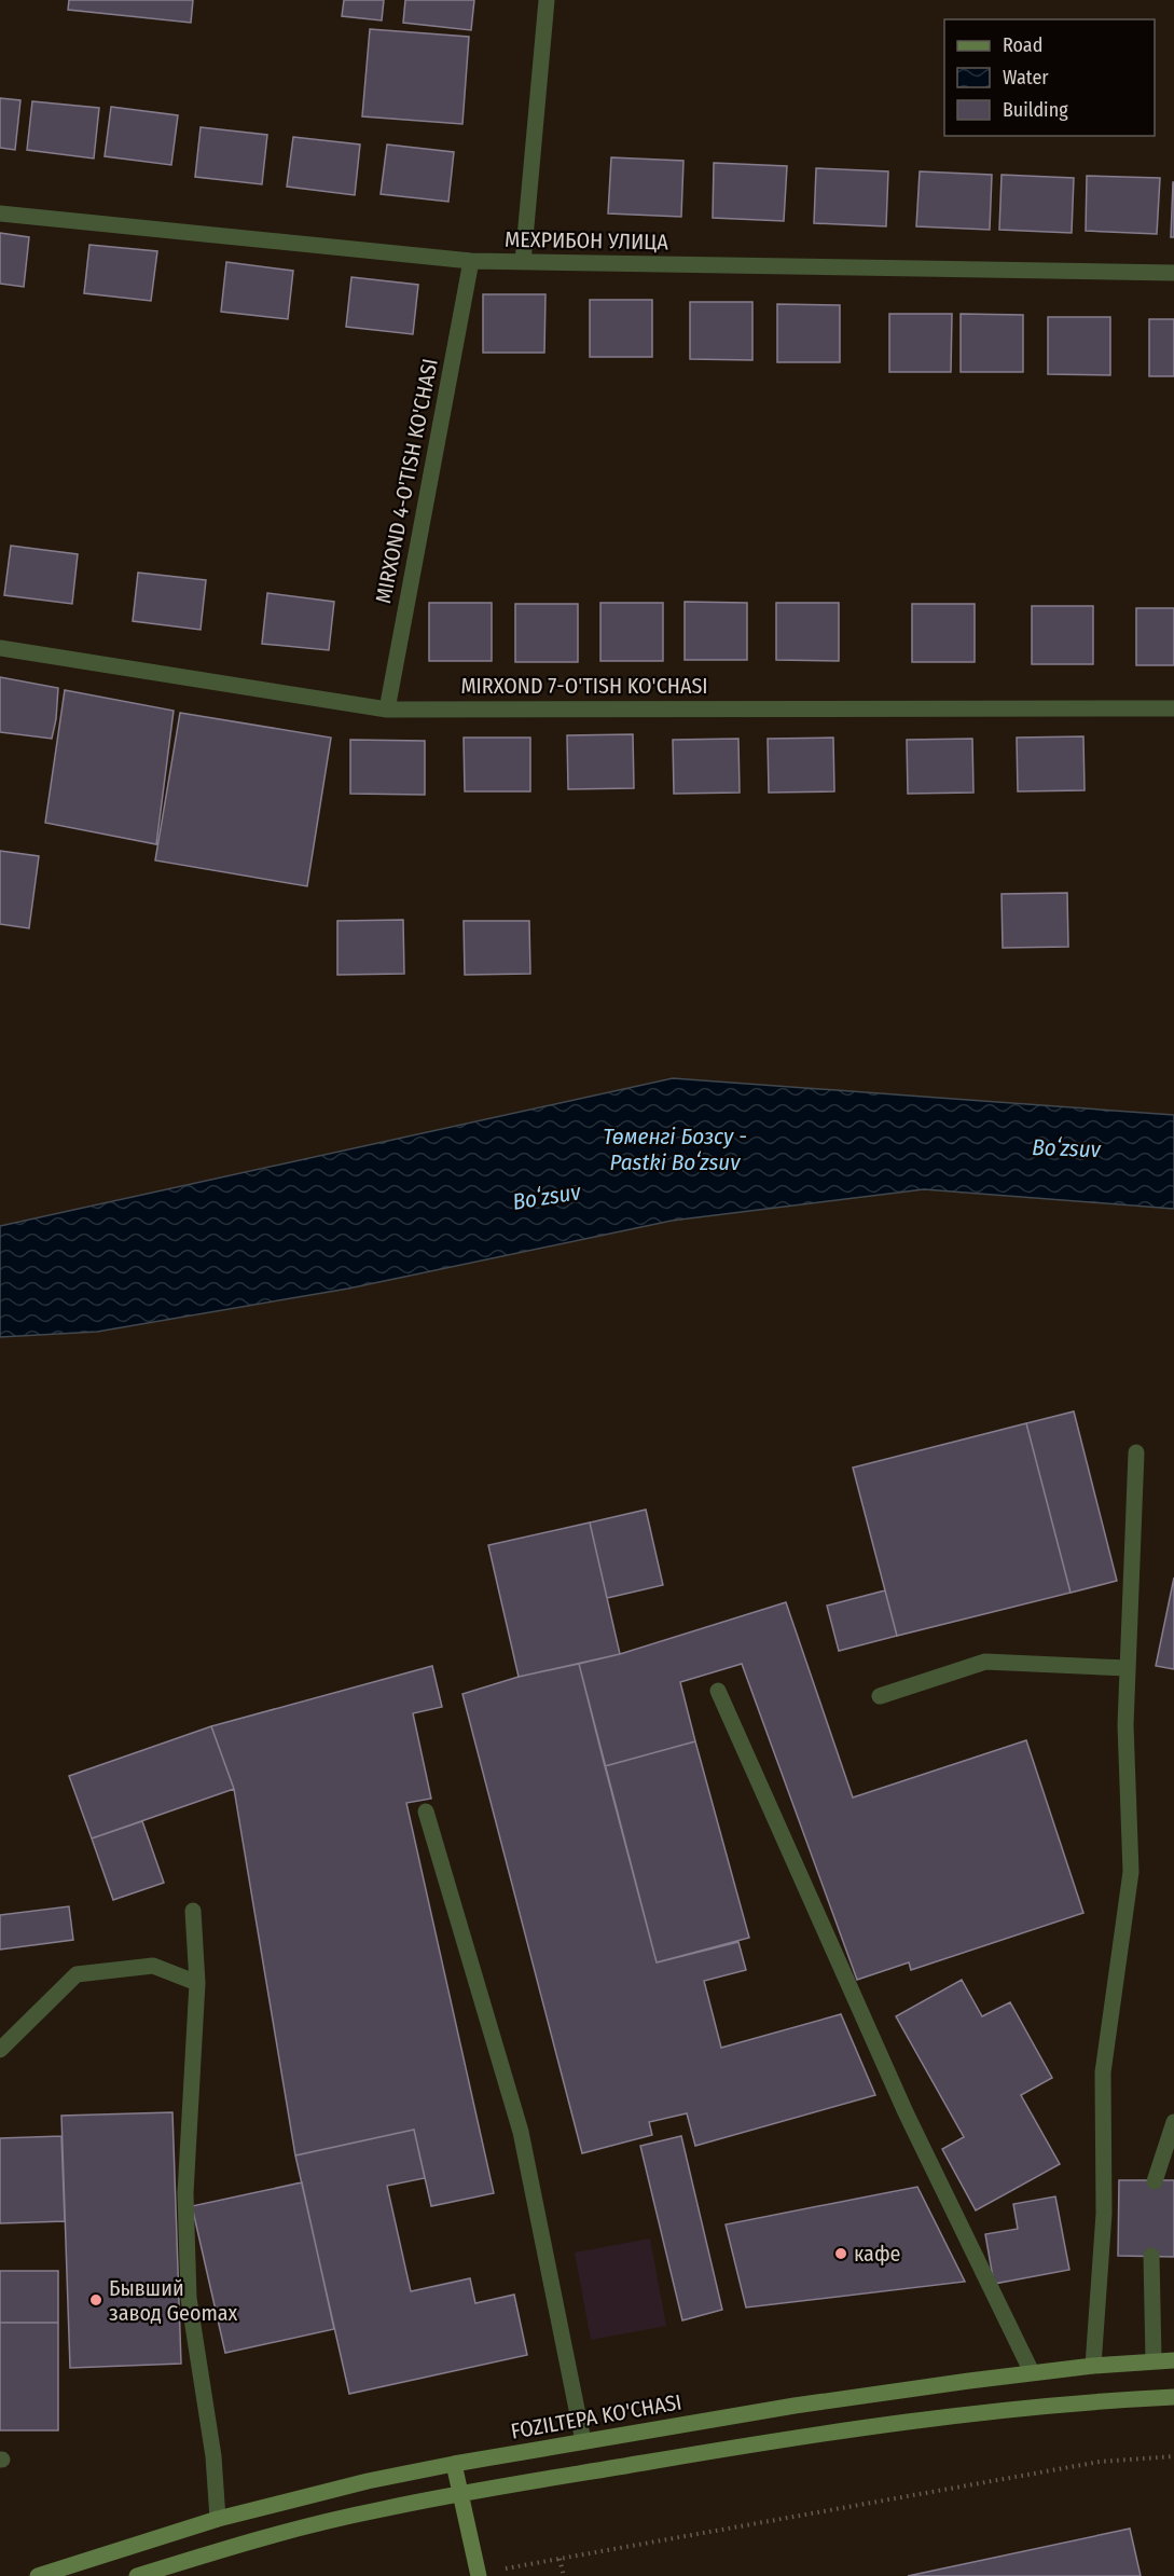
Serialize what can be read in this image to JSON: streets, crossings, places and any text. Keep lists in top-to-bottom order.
{
  "streets": {
    "main road": ["FOZILTEPA KO'CHASI"],
    "street": ["МЕХРИБОН УЛИЦА", "MIRXOND 4-O'TISH KO'CHASI", "MIRXOND 7-O'TISH KO'CHASI"]
  },
  "crossings": [
    ["МЕХРИБОН УЛИЦА", "MIRXOND 4-O'TISH KO'CHASI"],
    ["MIRXOND 4-O'TISH KO'CHASI", "MIRXOND 7-O'TISH KO'CHASI"]
  ],
  "water": ["Төменгі Бозсу - Pastki Boʻzsuv", "Boʻzsuv"],
  "places": ["кафе", "Бывший завод Geomax"],
  "legend": ["Road", "Water", "Building"]
}
